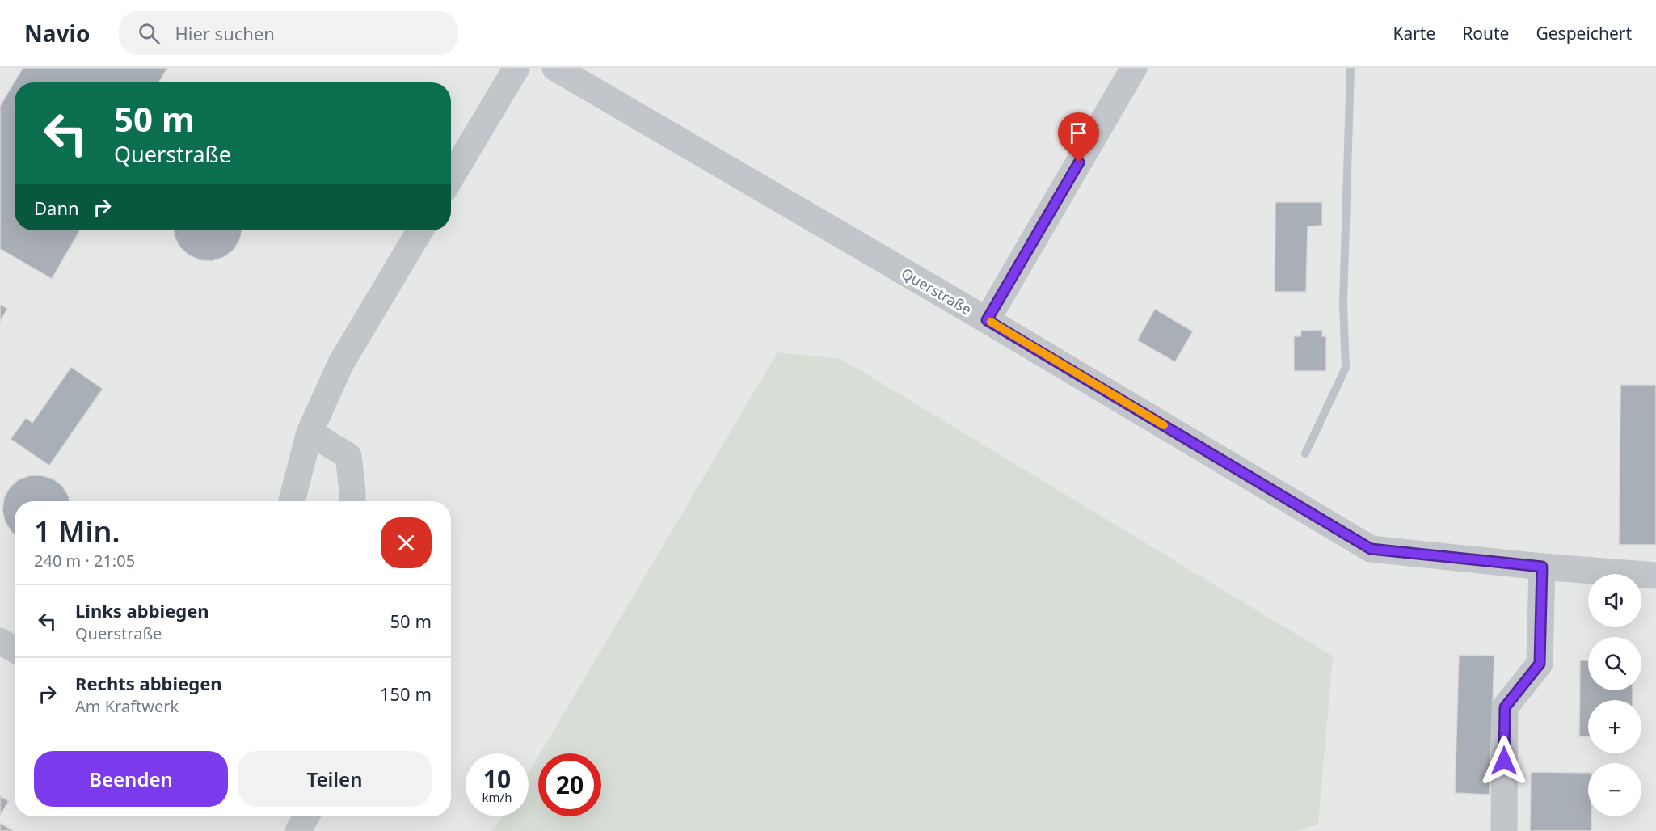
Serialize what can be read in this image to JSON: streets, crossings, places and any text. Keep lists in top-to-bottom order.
{
  "streets": {
    "lane": ["Querstraße"]
  },
  "page": {
    "header": "Navio",
    "search": "Hier suchen",
    "nav": ["Karte", "Route", "Gespeichert"],
    "turn": ["50 m", "Querstraße"],
    "then": "Dann",
    "heading": ["1 Min.", "240 m · 21:05"],
    "map_buttons": ["+", "−"],
    "list": [
      {
        "name": "Links abbiegen",
        "note": "Querstraße",
        "value": "50 m"
      },
      {
        "name": "Rechts abbiegen",
        "note": "Am Kraftwerk",
        "value": "150 m"
      }
    ],
    "buttons": ["Beenden", "Teilen"],
    "speed": "10 km/h",
    "limit": "20"
  }
}
